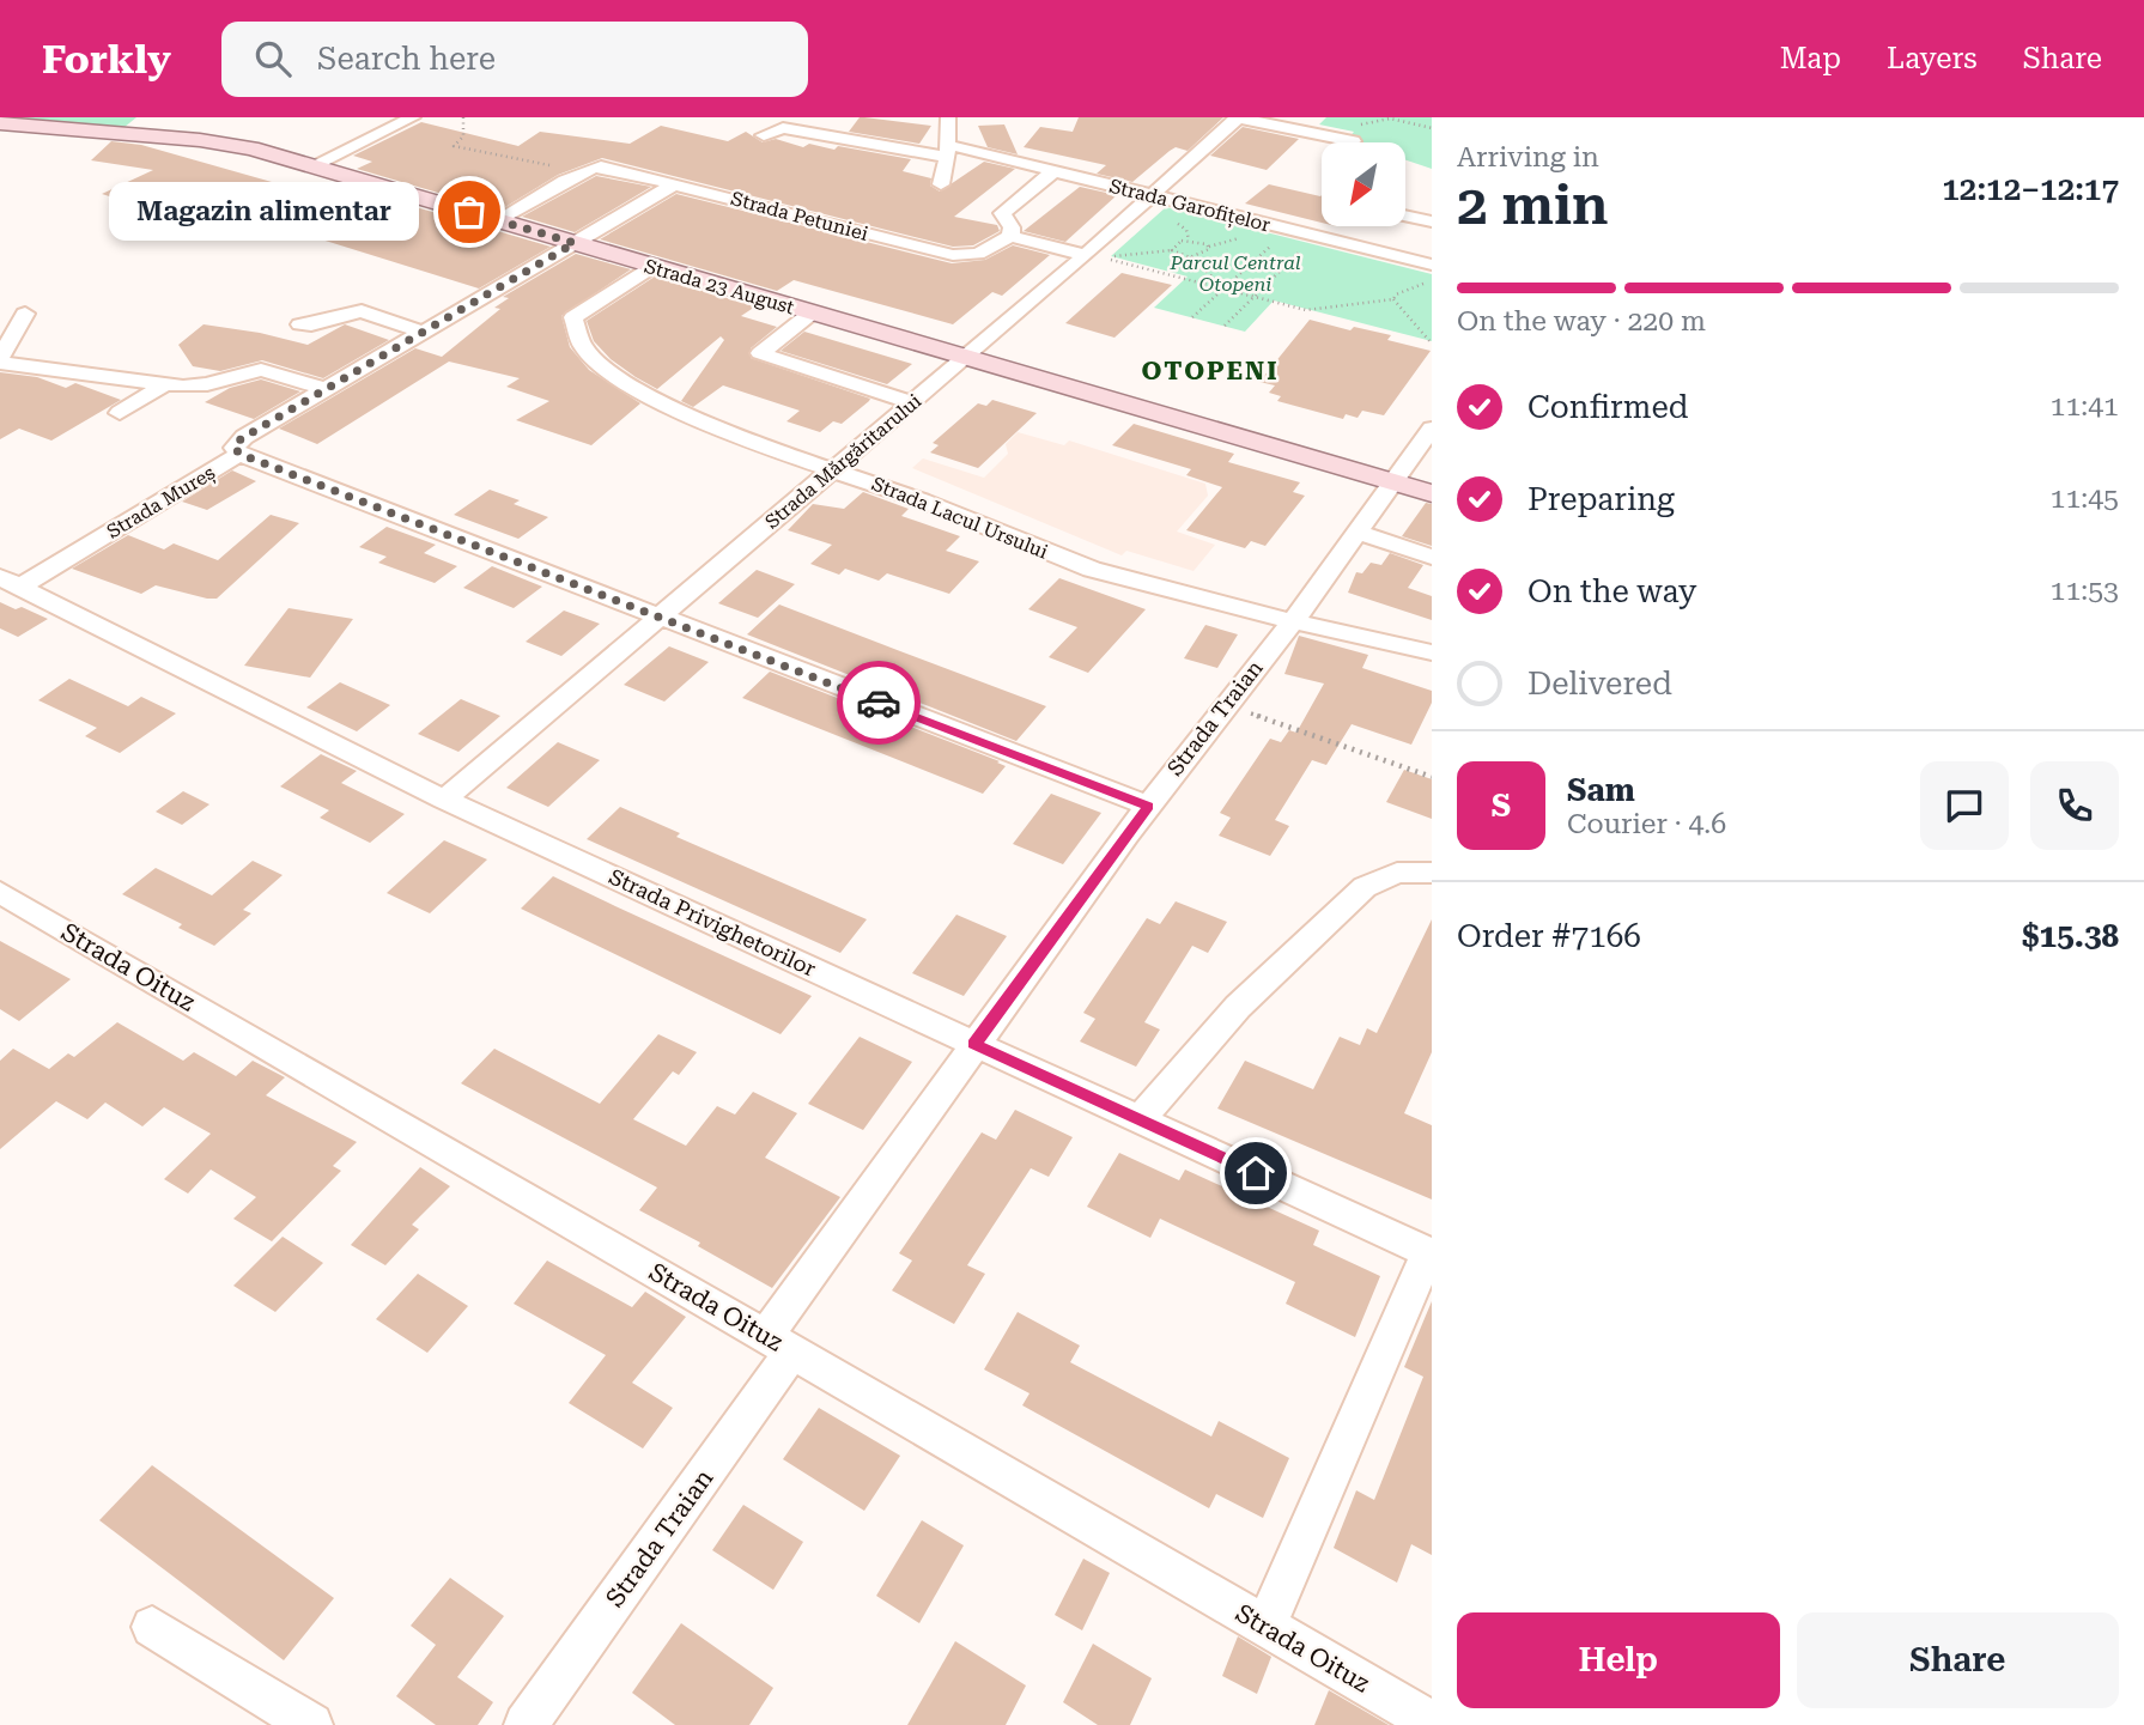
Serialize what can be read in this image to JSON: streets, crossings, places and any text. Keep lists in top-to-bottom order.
{
  "streets": {
    "main road": ["Strada 23 August"],
    "street": [
      "Strada Garofițelor",
      "Strada Petuniei",
      "Strada Mărgăritarului",
      "Strada Mureș",
      "Strada Lacul Ursului",
      "Strada Traian",
      "Strada Privighetorilor",
      "Strada Oituz"
    ]
  },
  "crossings": [
    ["Strada Garofițelor", "Strada Mărgăritarului"],
    ["Strada Petuniei", "Strada Mureș"],
    ["Strada 23 August", "Strada Mărgăritarului"],
    ["Strada 23 August", "Strada Mureș"],
    ["Strada 23 August", "Strada Lacul Ursului"],
    ["Strada 23 August", "Strada Traian"],
    ["Strada Mărgăritarului", "Strada Lacul Ursului"],
    ["Strada Mărgăritarului", "Strada Privighetorilor"],
    ["Strada Mureș", "Strada Privighetorilor"],
    ["Strada Lacul Ursului", "Strada Traian"],
    ["Strada Traian", "Strada Privighetorilor"],
    ["Strada Traian", "Strada Oituz"]
  ],
  "districts": ["OTOPENI"],
  "parks": ["Parcul Central Otopeni"],
  "places": ["Magazin alimentar"],
  "north": "bottom left",
  "page": {
    "header": "Forkly",
    "search": "Search here",
    "nav": ["Map", "Layers", "Share"],
    "heading": ["2 min", "Arriving in", "12:12–12:17"],
    "panel": [
      "Sam",
      "Courier · 4.6",
      "Order #7166",
      "$15.38"
    ],
    "bubble": "Magazin alimentar",
    "bar": "On the way · 220 m",
    "list": [
      ["Confirmed", "11:41"],
      ["Preparing", "11:45"],
      ["On the way", "11:53"],
      "Delivered"
    ],
    "round": "S",
    "buttons": ["Help", "Share"]
  }
}
